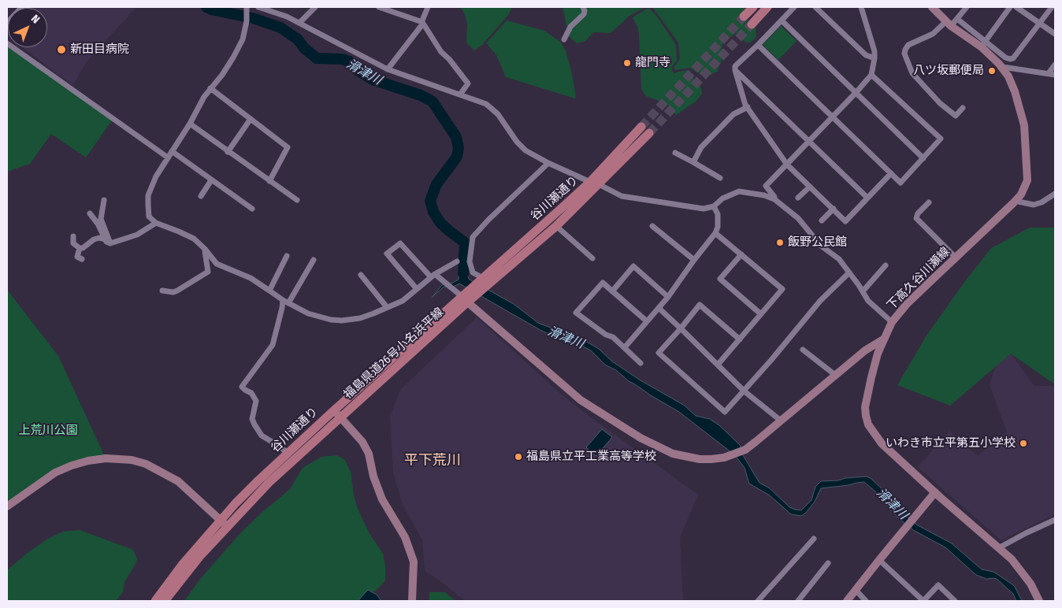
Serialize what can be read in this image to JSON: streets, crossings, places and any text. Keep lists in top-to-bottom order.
{
  "streets": {
    "main road": ["谷川瀬通り", "福島県道26号小名浜平線"],
    "street": ["下高久谷川瀬線"]
  },
  "crossings": [
    ["谷川瀬通り", "福島県道26号小名浜平線"]
  ],
  "districts": ["平下荒川"],
  "water": ["滑津川"],
  "parks": ["上荒川公園"],
  "places": [
    "新田目病院",
    "龍門寺",
    "八ツ坂郵便局",
    "飯野公民館",
    "いわき市立平第五小学校",
    "福島県立平工業高等学校"
  ],
  "north": "top right"
}
